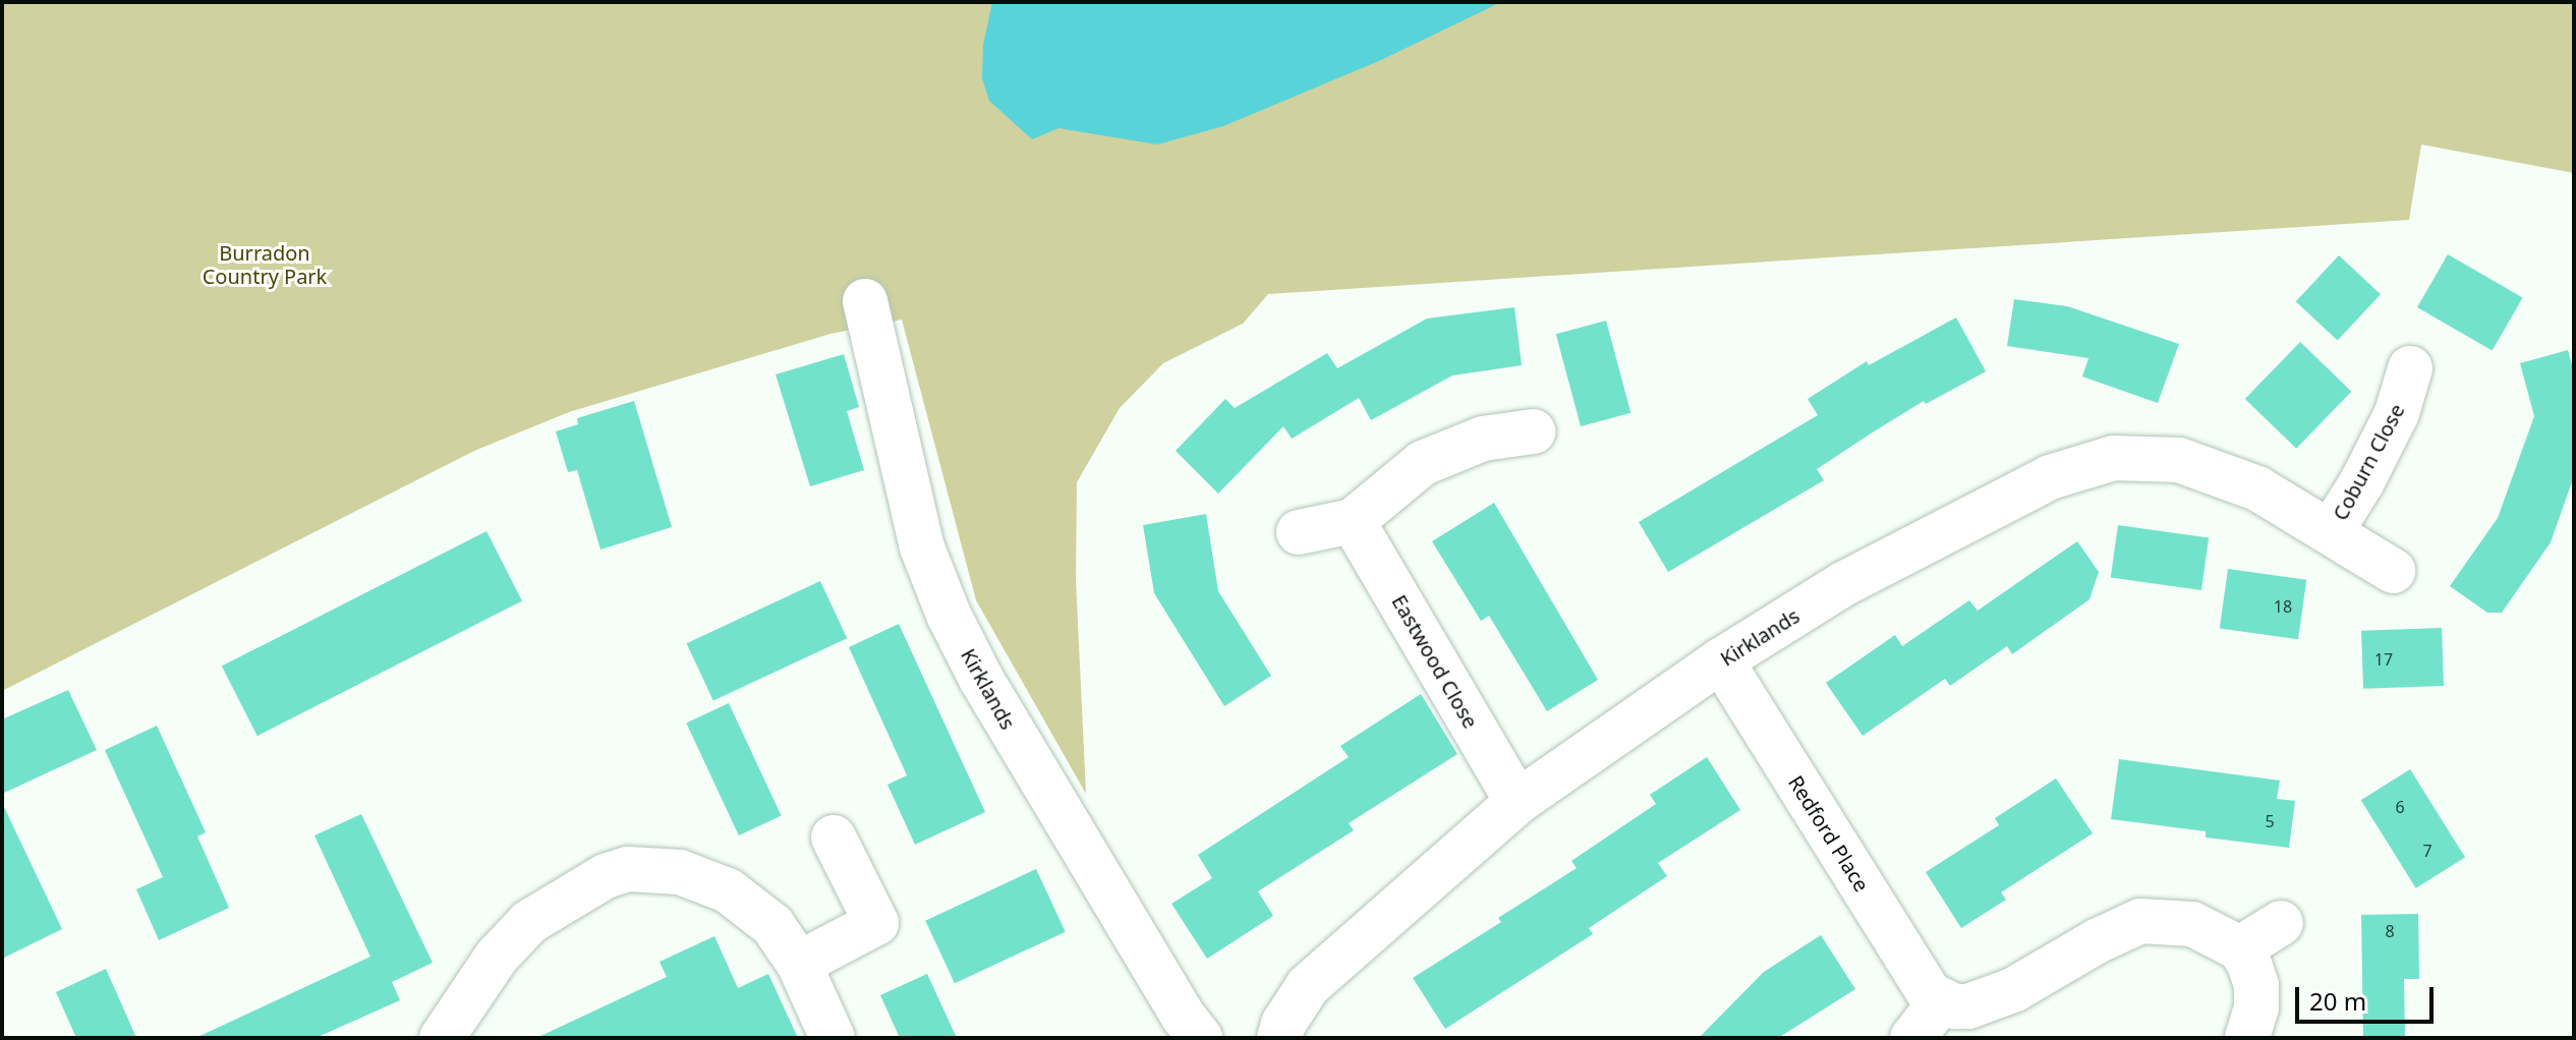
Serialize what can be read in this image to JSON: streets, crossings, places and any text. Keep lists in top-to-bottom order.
{
  "streets": {
    "street": [
      "Coburn Close",
      "Kirklands",
      "Eastwood Close",
      "Redford Place"
    ]
  },
  "crossings": [
    ["Coburn Close", "Kirklands"],
    ["Kirklands", "Eastwood Close"],
    ["Kirklands", "Redford Place"]
  ],
  "parks": ["Burradon Country Park"],
  "house_numbers": [
    "18",
    "17",
    "6",
    "5",
    "7",
    "8"
  ],
  "scale_bar": "20 m"
}
